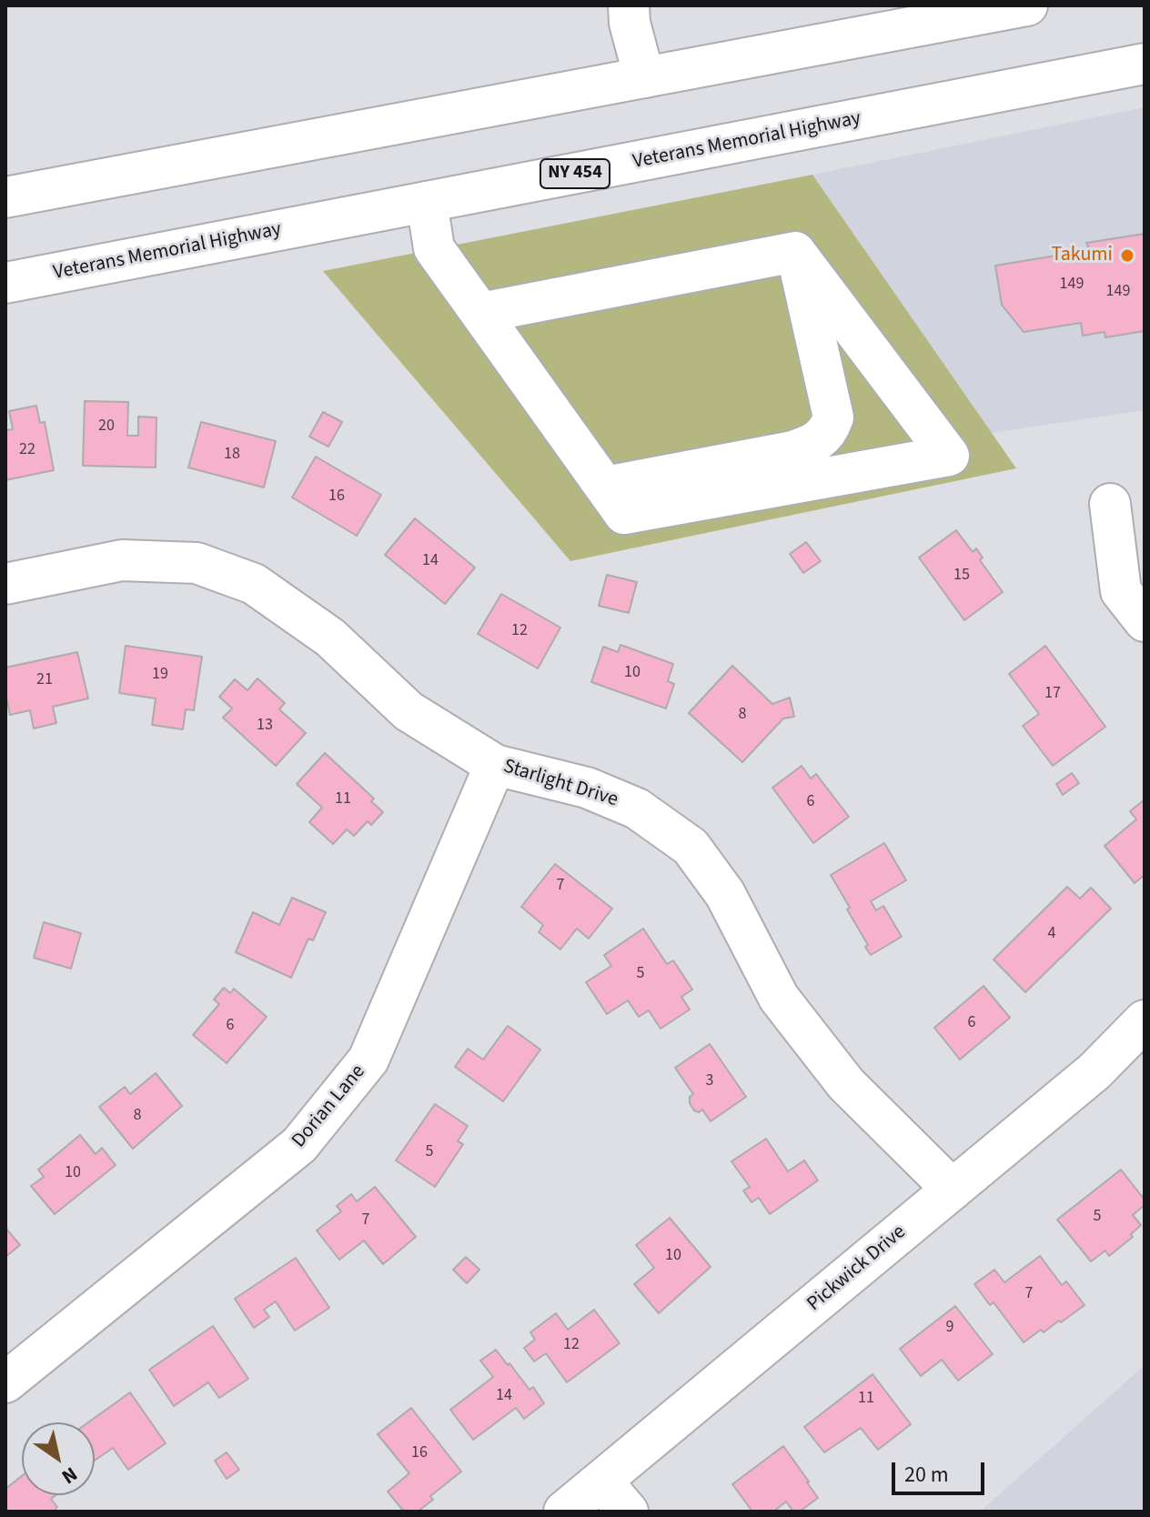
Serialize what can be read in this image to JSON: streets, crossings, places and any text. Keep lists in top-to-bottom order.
{
  "streets": {
    "street": [
      "Veterans Memorial Highway",
      "NY 454",
      "Starlight Drive",
      "Dorian Lane",
      "Pickwick Drive"
    ]
  },
  "crossings": [
    ["Starlight Drive", "Dorian Lane"],
    ["Starlight Drive", "Pickwick Drive"]
  ],
  "places": ["Takumi"],
  "house_numbers": [
    "149",
    "149",
    "20",
    "22",
    "18",
    "16",
    "14",
    "15",
    "12",
    "10",
    "19",
    "21",
    "17",
    "8",
    "13",
    "11",
    "6",
    "7",
    "4",
    "5",
    "6",
    "6",
    "3",
    "8",
    "5",
    "10",
    "5",
    "7",
    "10",
    "7",
    "9",
    "12",
    "14",
    "11",
    "16"
  ],
  "scale_bar": "20 m",
  "north": "bottom right"
}
